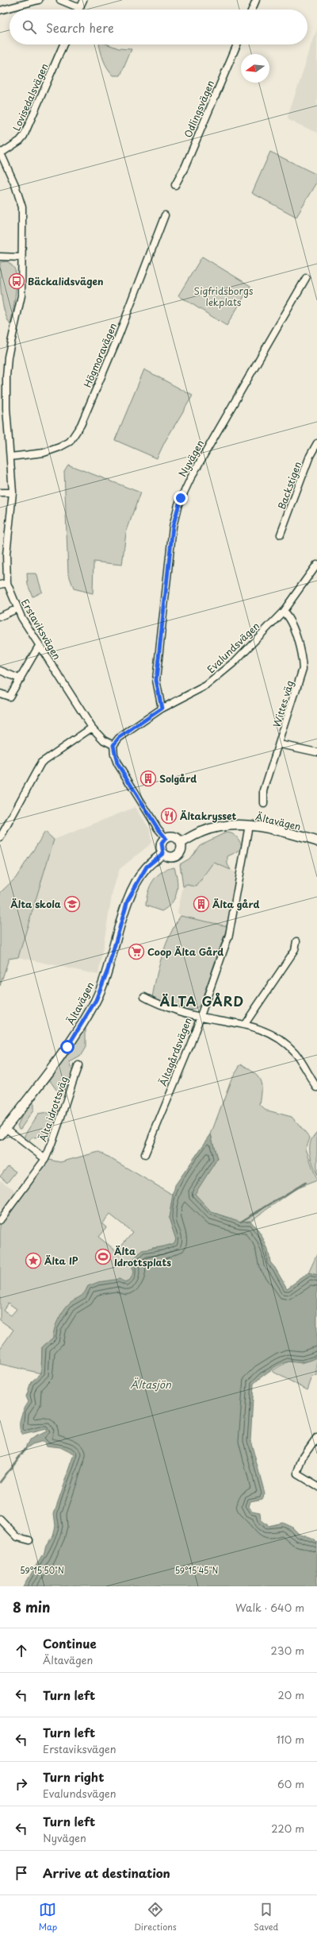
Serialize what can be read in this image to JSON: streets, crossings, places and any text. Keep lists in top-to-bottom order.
{
  "streets": {
    "main road": ["Ältavägen"],
    "street": [
      "Lovisedalsvägen",
      "Odlingsvägen",
      "Högmoravägen",
      "Nyvägen",
      "Backstigen",
      "Erstaviksvägen",
      "Evalundsvägen",
      "Wittes väg",
      "Ältagårdsvägen",
      "Älta idrottsväg"
    ]
  },
  "crossings": [
    ["Lovisedalsvägen", "Erstaviksvägen"],
    ["Högmoravägen", "Erstaviksvägen"],
    ["Nyvägen", "Evalundsvägen"],
    ["Erstaviksvägen", "Evalundsvägen"],
    ["Evalundsvägen", "Wittes väg"],
    ["Ältavägen", "Ältagårdsvägen"],
    ["Ältavägen", "Älta idrottsväg"]
  ],
  "districts": ["ÄLTA GÅRD"],
  "water": ["Ältasjön"],
  "parks": ["Sigfridsborgs lekplats"],
  "places": {
    "bus stop": ["Bäckalidsvägen"],
    "building": ["Solgård", "Älta gård"],
    "restaurant": ["Ältakrysset"],
    "school or university": ["Älta skola"],
    "supermarket": ["Coop Älta Gård"],
    "sports": ["Älta Idrottsplats"],
    "place": ["Älta IP"]
  },
  "north": "left",
  "page": {
    "search": "Search here",
    "heading": ["8 min", "Walk · 640 m"],
    "list": [
      ["Continue", "Ältavägen", "230 m"],
      ["Turn left", "20 m"],
      ["Turn left", "Erstaviksvägen", "110 m"],
      ["Turn right", "Evalundsvägen", "60 m"],
      ["Turn left", "Nyvägen", "220 m"],
      "Arrive at destination"
    ],
    "nav": ["Map", "Directions", "Saved"]
  },
  "coordinates": ["59°15'50\"N", "59°15'45\"N"]
}
